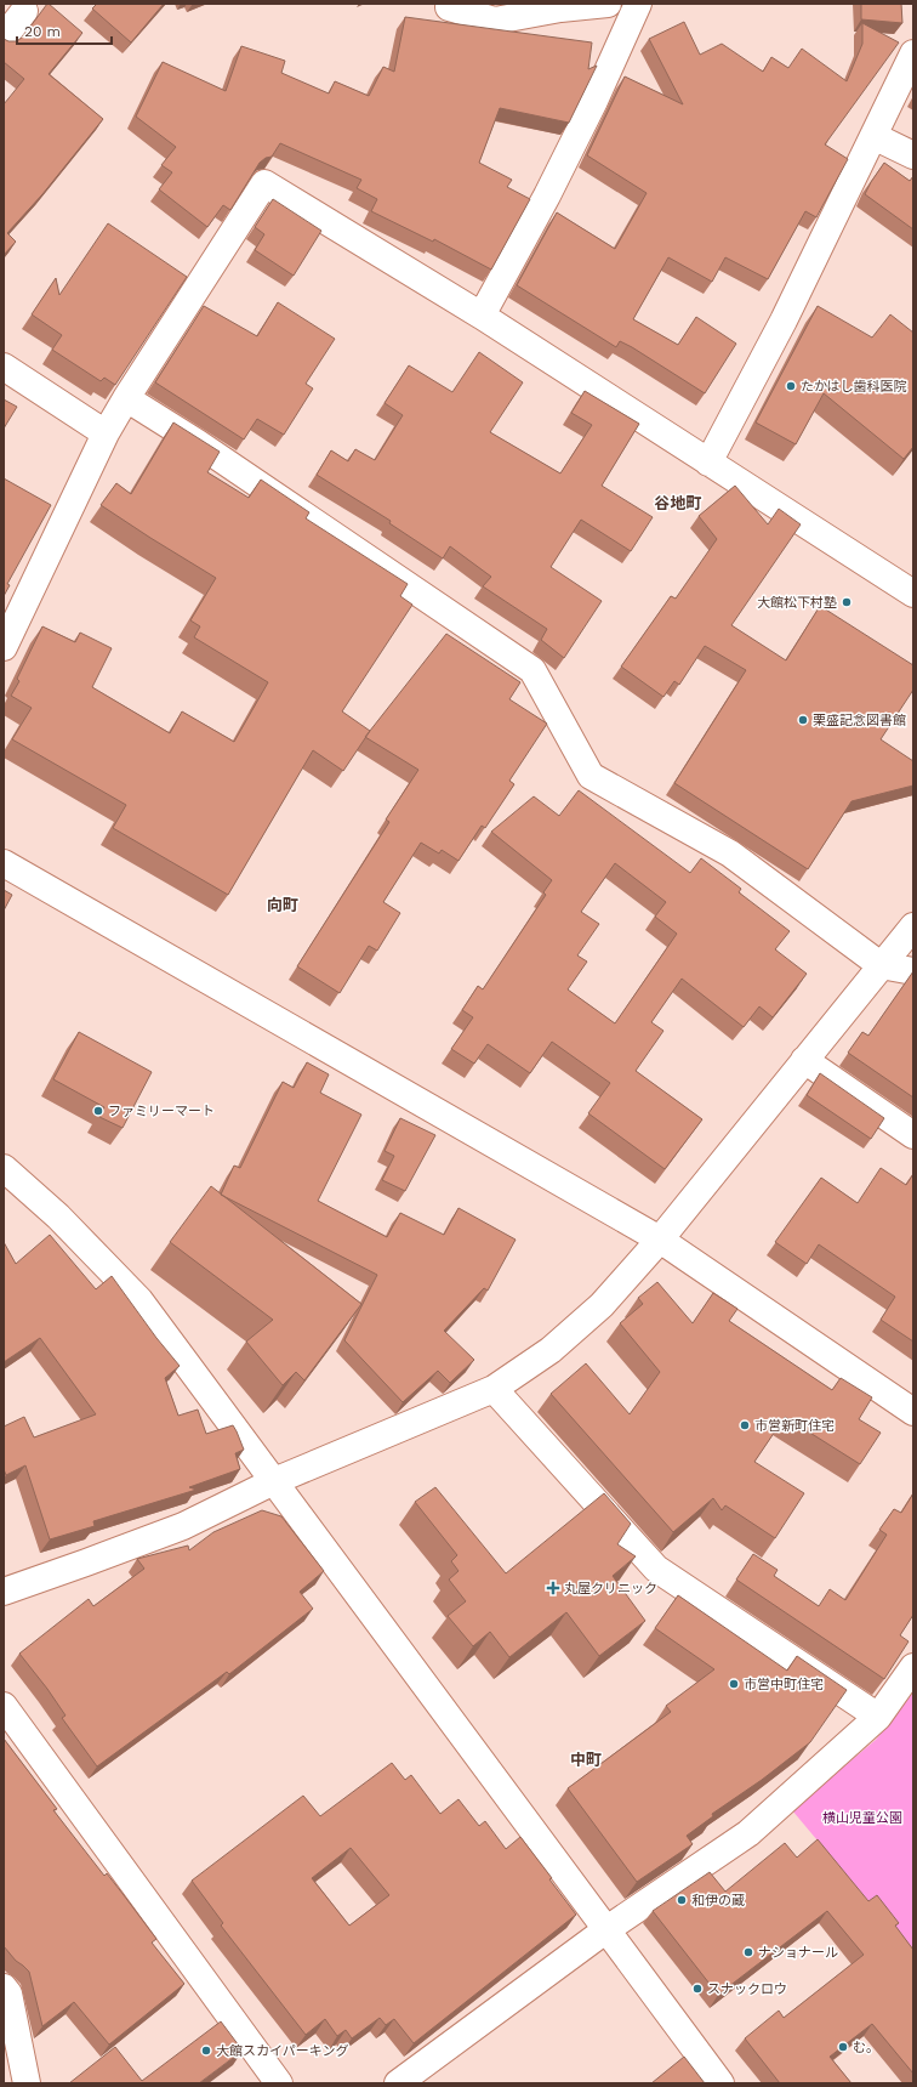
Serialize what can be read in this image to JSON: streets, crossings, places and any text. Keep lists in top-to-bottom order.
{
  "districts": ["谷地町", "向町", "中町"],
  "parks": ["横山児童公園"],
  "places": {
    "other": [
      "たかはし歯科医院",
      "大館松下村塾",
      "栗盛記念図書館",
      "ファミリーマート",
      "市営新町住宅",
      "市営中町住宅",
      "和伊の蔵",
      "ナショナール",
      "スナックロウ",
      "む。",
      "大館スカイパーキング"
    ],
    "health": ["丸屋クリニック"]
  },
  "scale_bar": "20 m"
}
